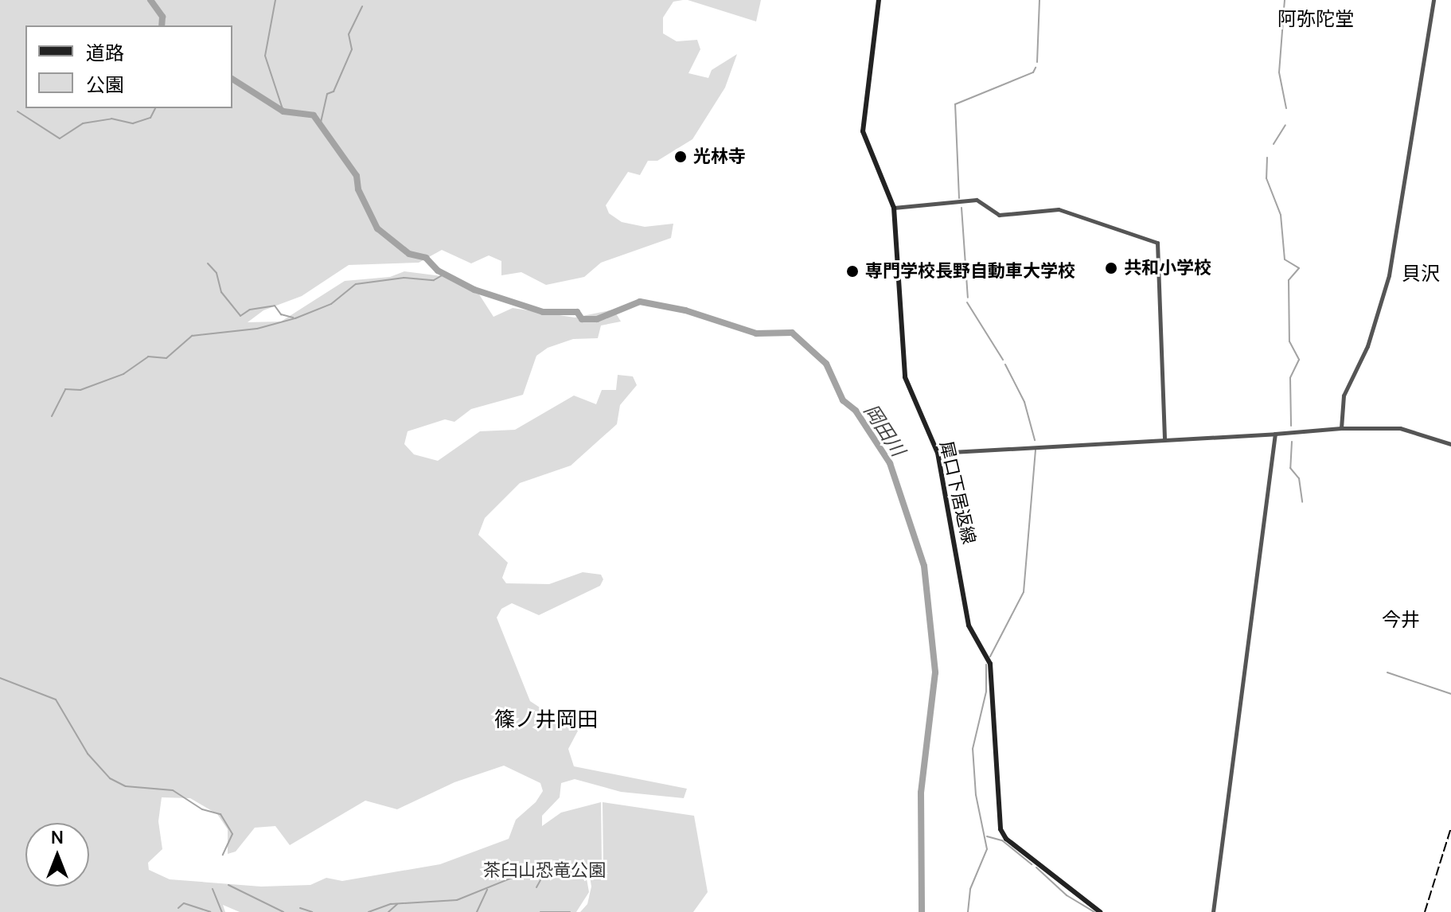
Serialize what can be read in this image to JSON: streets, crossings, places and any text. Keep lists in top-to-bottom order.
{
  "streets": {
    "main road": ["犀口下居返線"]
  },
  "districts": [
    "阿弥陀堂",
    "貝沢",
    "今井",
    "篠ノ井岡田"
  ],
  "water": ["岡田川"],
  "parks": ["茶臼山恐竜公園"],
  "places": ["光林寺", "共和小学校", "専門学校長野自動車大学校"],
  "legend": ["道路", "公園"],
  "north": "top"
}
